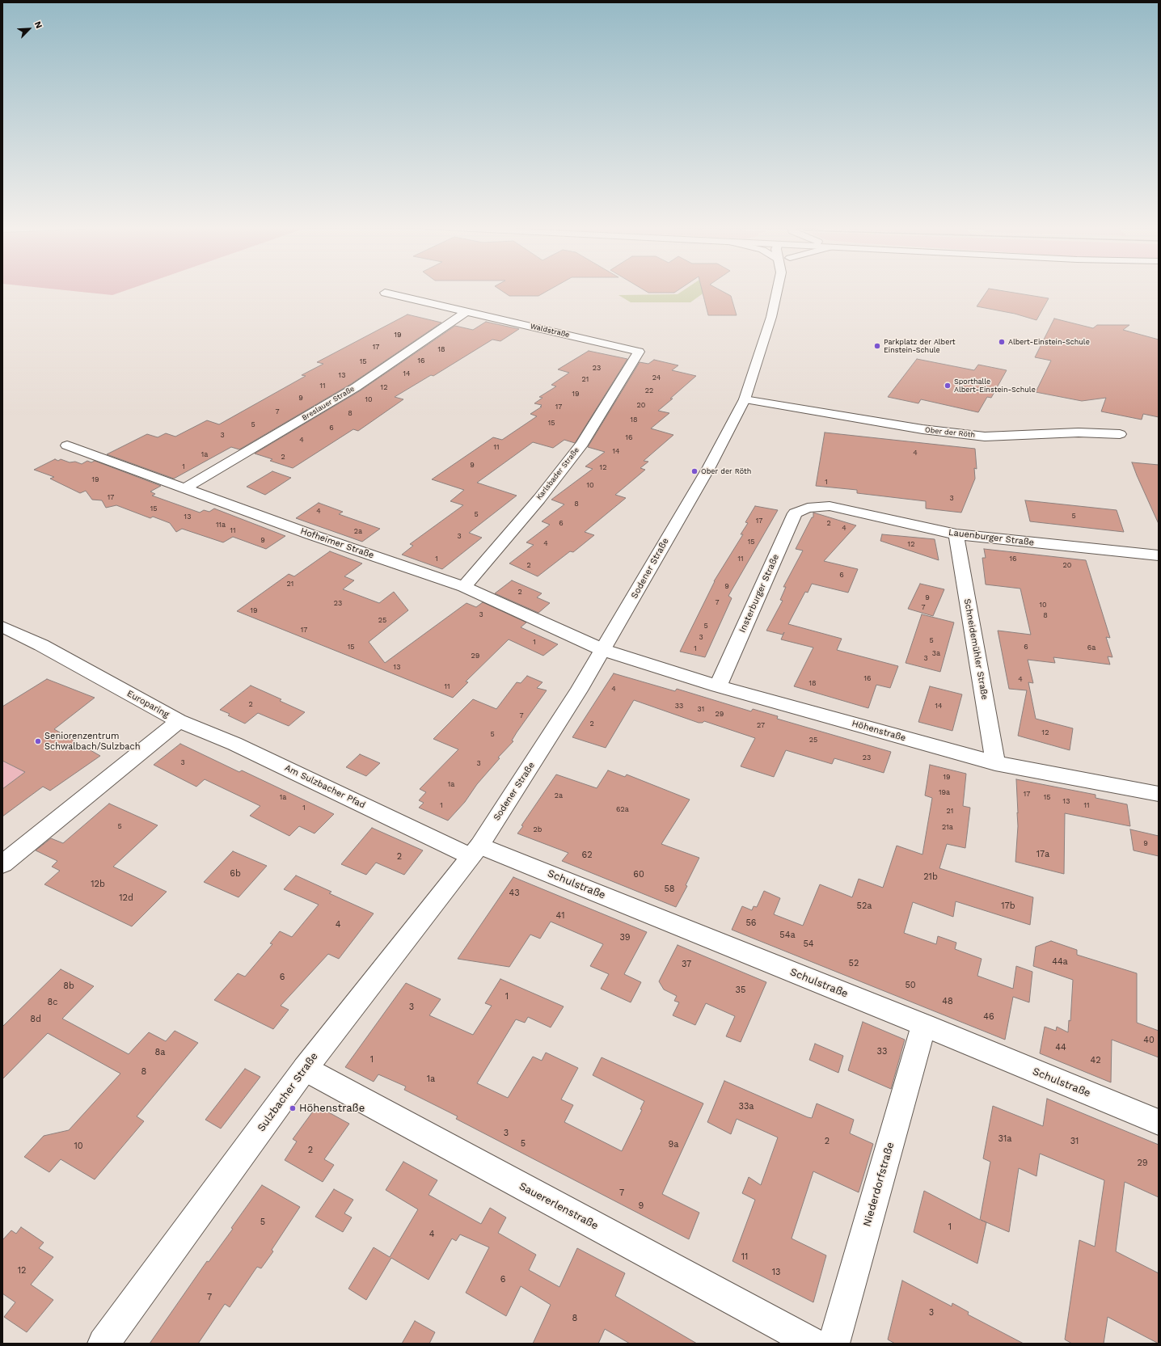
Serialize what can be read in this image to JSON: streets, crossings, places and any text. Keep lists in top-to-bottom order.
{
  "streets": {
    "street": [
      "Waldstraße",
      "Breslauer Straße",
      "Ober der Röth",
      "Karlsbader Straße",
      "Lauenburger Straße",
      "Hofheimer Straße",
      "Sodener Straße",
      "Insterburger Straße",
      "Schneidemühler Straße",
      "Europaring",
      "Höhenstraße",
      "Am Sulzbacher Pfad",
      "Schulstraße",
      "Sulzbacher Straße",
      "Niederdorfstraße",
      "Sauererlenstraße"
    ]
  },
  "crossings": [
    ["Waldstraße", "Breslauer Straße"],
    ["Waldstraße", "Karlsbader Straße"],
    ["Breslauer Straße", "Hofheimer Straße"],
    ["Ober der Röth", "Sodener Straße"],
    ["Karlsbader Straße", "Hofheimer Straße"],
    ["Lauenburger Straße", "Insterburger Straße"],
    ["Lauenburger Straße", "Schneidemühler Straße"],
    ["Hofheimer Straße", "Sodener Straße"],
    ["Hofheimer Straße", "Höhenstraße"],
    ["Sodener Straße", "Höhenstraße"],
    ["Sodener Straße", "Am Sulzbacher Pfad"],
    ["Sodener Straße", "Schulstraße"],
    ["Sodener Straße", "Sulzbacher Straße"],
    ["Insterburger Straße", "Höhenstraße"],
    ["Schneidemühler Straße", "Höhenstraße"],
    ["Europaring", "Am Sulzbacher Pfad"],
    ["Am Sulzbacher Pfad", "Schulstraße"],
    ["Am Sulzbacher Pfad", "Sulzbacher Straße"],
    ["Schulstraße", "Sulzbacher Straße"],
    ["Schulstraße", "Niederdorfstraße"],
    ["Sulzbacher Straße", "Sauererlenstraße"]
  ],
  "places": [
    "Albert-Einstein-Schule",
    "Parkplatz der Albert Einstein-Schule",
    "Sporthalle Albert-Einstein-Schule",
    "Ober der Röth",
    "Seniorenzentrum Schwalbach/Sulzbach",
    "Höhenstraße"
  ],
  "house_numbers": [
    "19",
    "17",
    "18",
    "16",
    "15",
    "23",
    "14",
    "13",
    "24",
    "21",
    "11",
    "12",
    "22",
    "19",
    "9",
    "10",
    "20",
    "17",
    "7",
    "8",
    "18",
    "15",
    "5",
    "6",
    "3",
    "16",
    "4",
    "11",
    "14",
    "4",
    "1a",
    "2",
    "9",
    "1",
    "12",
    "19",
    "1",
    "10",
    "17",
    "3",
    "8",
    "15",
    "4",
    "5",
    "5",
    "13",
    "17",
    "6",
    "2",
    "11a",
    "4",
    "11",
    "2a",
    "3",
    "9",
    "15",
    "4",
    "12",
    "1",
    "11",
    "16",
    "2",
    "20",
    "6",
    "21",
    "9",
    "2",
    "9",
    "7",
    "23",
    "10",
    "7",
    "19",
    "3",
    "8",
    "25",
    "5",
    "17",
    "3",
    "5",
    "1",
    "15",
    "6",
    "6a",
    "1",
    "3a",
    "29",
    "3",
    "13",
    "16",
    "4",
    "18",
    "11",
    "4",
    "2",
    "33",
    "14",
    "31",
    "29",
    "7",
    "2",
    "27",
    "12",
    "5",
    "25",
    "23",
    "3",
    "3",
    "19",
    "1a",
    "19a",
    "17",
    "2a",
    "1a",
    "15",
    "13",
    "1",
    "11",
    "1",
    "62a",
    "21",
    "5",
    "21a",
    "2b",
    "9",
    "17a",
    "62",
    "2",
    "6b",
    "60",
    "21b",
    "12b",
    "58",
    "43",
    "12d",
    "52a",
    "17b",
    "41",
    "56",
    "4",
    "54a",
    "39",
    "54",
    "44a",
    "52",
    "37",
    "6",
    "50",
    "8b",
    "35",
    "1",
    "48",
    "8c",
    "3",
    "46",
    "8d",
    "40",
    "44",
    "33",
    "8a",
    "1",
    "42",
    "8",
    "1a",
    "33a",
    "3",
    "31a",
    "2",
    "31",
    "5",
    "9a",
    "10",
    "2",
    "29",
    "7",
    "9",
    "5",
    "1",
    "4",
    "11",
    "12",
    "13",
    "6",
    "7",
    "3",
    "8"
  ],
  "north": "top right"
}
